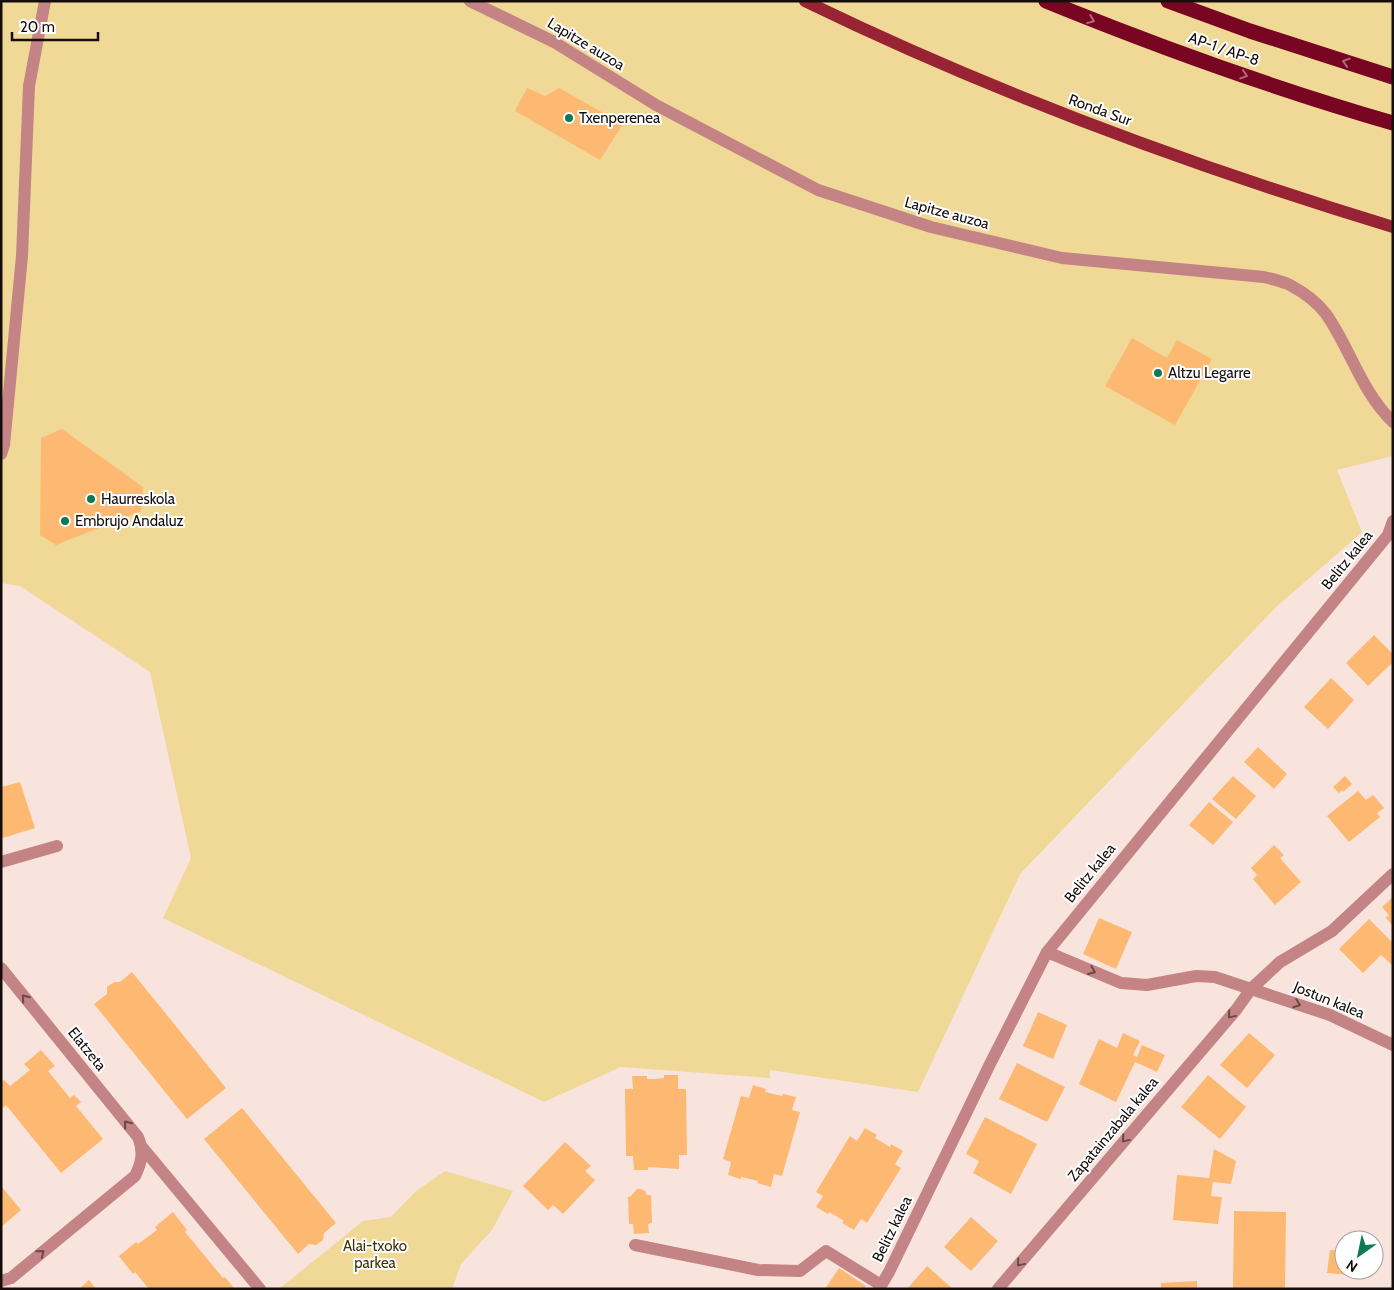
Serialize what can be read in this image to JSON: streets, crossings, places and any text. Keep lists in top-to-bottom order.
{
  "streets": {
    "highway": ["AP-1 / AP-8"],
    "main road": ["Ronda Sur"],
    "street": [
      "Lapitze auzoa",
      "Belitz kalea",
      "Jostun kalea",
      "Elatzeta",
      "Zapatainzabala kalea"
    ]
  },
  "crossings": [
    ["Jostun kalea", "Zapatainzabala kalea"]
  ],
  "one_way": ["Jostun kalea", "Elatzeta", "Zapatainzabala kalea"],
  "parks": ["Alai-txoko parkea"],
  "places": [
    "Txenperenea",
    "Altzu Legarre",
    "Haurreskola",
    "Embrujo Andaluz"
  ],
  "scale_bar": "20 m",
  "north": "bottom left"
}
